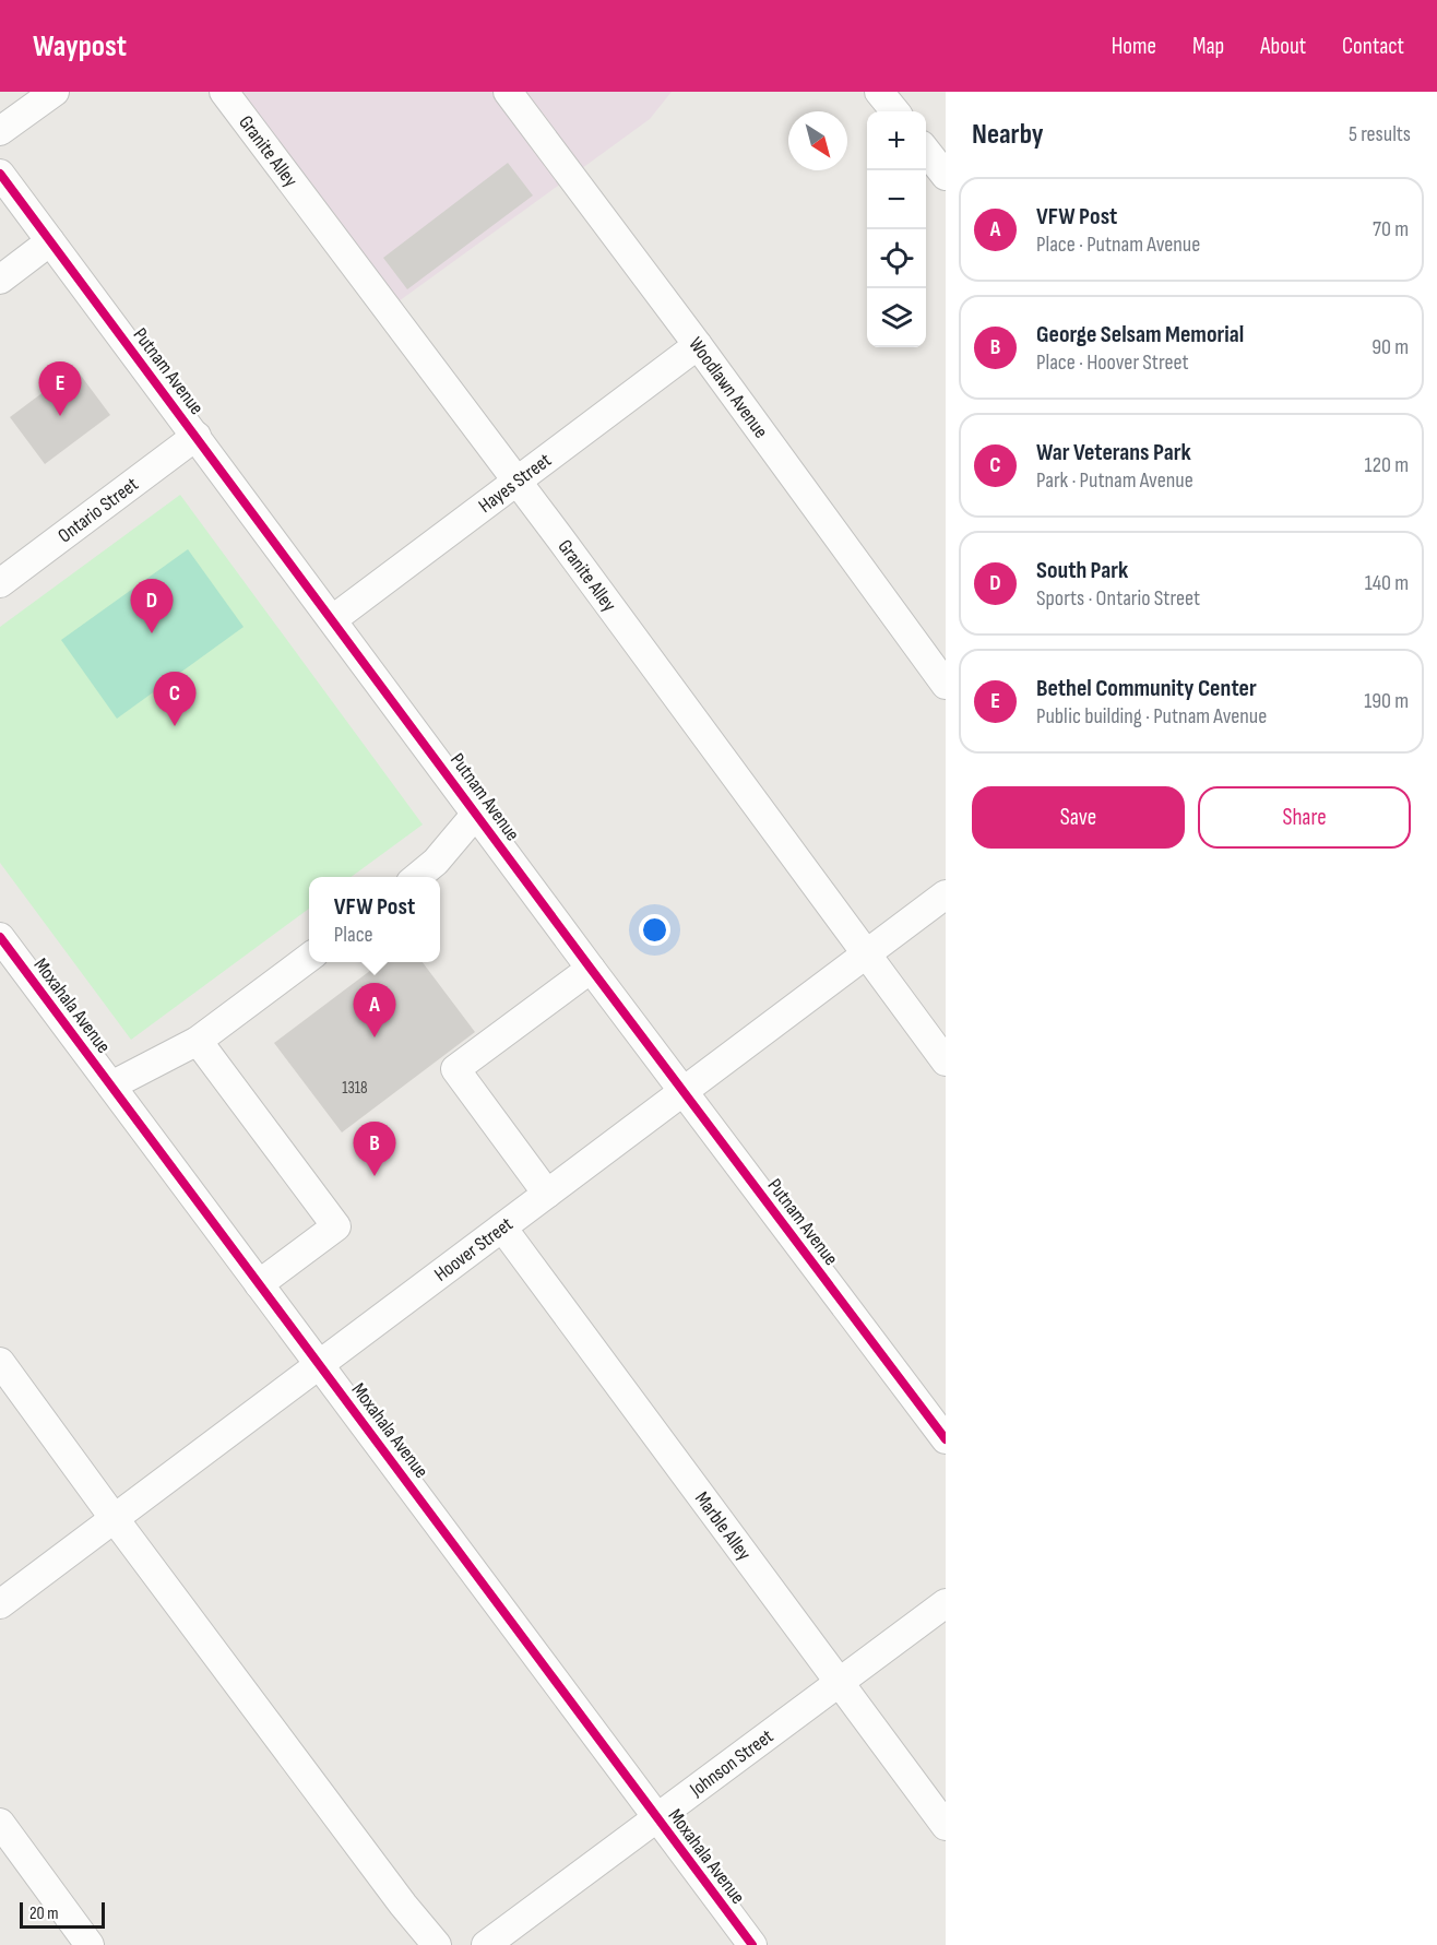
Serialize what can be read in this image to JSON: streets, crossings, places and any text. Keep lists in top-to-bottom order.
{
  "streets": {
    "street": [
      "Granite Alley",
      "Putnam Avenue",
      "Woodlawn Avenue",
      "Hayes Street",
      "Ontario Street",
      "Moxahala Avenue",
      "Hoover Street",
      "Marble Alley",
      "Johnson Street"
    ]
  },
  "crossings": [
    ["Granite Alley", "Hayes Street"],
    ["Granite Alley", "Hoover Street"],
    ["Putnam Avenue", "Hayes Street"],
    ["Putnam Avenue", "Ontario Street"],
    ["Putnam Avenue", "Hoover Street"],
    ["Woodlawn Avenue", "Hayes Street"],
    ["Moxahala Avenue", "Hoover Street"],
    ["Moxahala Avenue", "Johnson Street"],
    ["Hoover Street", "Marble Alley"],
    ["Marble Alley", "Johnson Street"]
  ],
  "house_numbers": ["1318"],
  "scale_bar": "20 m",
  "north": "bottom right",
  "page": {
    "header": "Waypost",
    "nav": [
      "Home",
      "Map",
      "About",
      "Contact"
    ],
    "heading": ["Nearby", "5 results"],
    "map_buttons": ["+", "−"],
    "list": [
      {
        "mark": "A",
        "name": "VFW Post",
        "note": "Place · Putnam Avenue",
        "value": "70 m"
      },
      {
        "mark": "B",
        "name": "George Selsam Memorial",
        "note": "Place · Hoover Street",
        "value": "90 m"
      },
      {
        "mark": "C",
        "name": "War Veterans Park",
        "note": "Park · Putnam Avenue",
        "value": "120 m"
      },
      {
        "mark": "D",
        "name": "South Park",
        "note": "Sports · Ontario Street",
        "value": "140 m"
      },
      {
        "mark": "E",
        "name": "Bethel Community Center",
        "note": "Public building · Putnam Avenue",
        "value": "190 m"
      }
    ],
    "pins": [
      "E",
      "D",
      "C",
      "A",
      "B"
    ],
    "buttons": ["Save", "Share"],
    "popup": ["VFW Post", "Place"],
    "scale": "20 m"
  }
}
